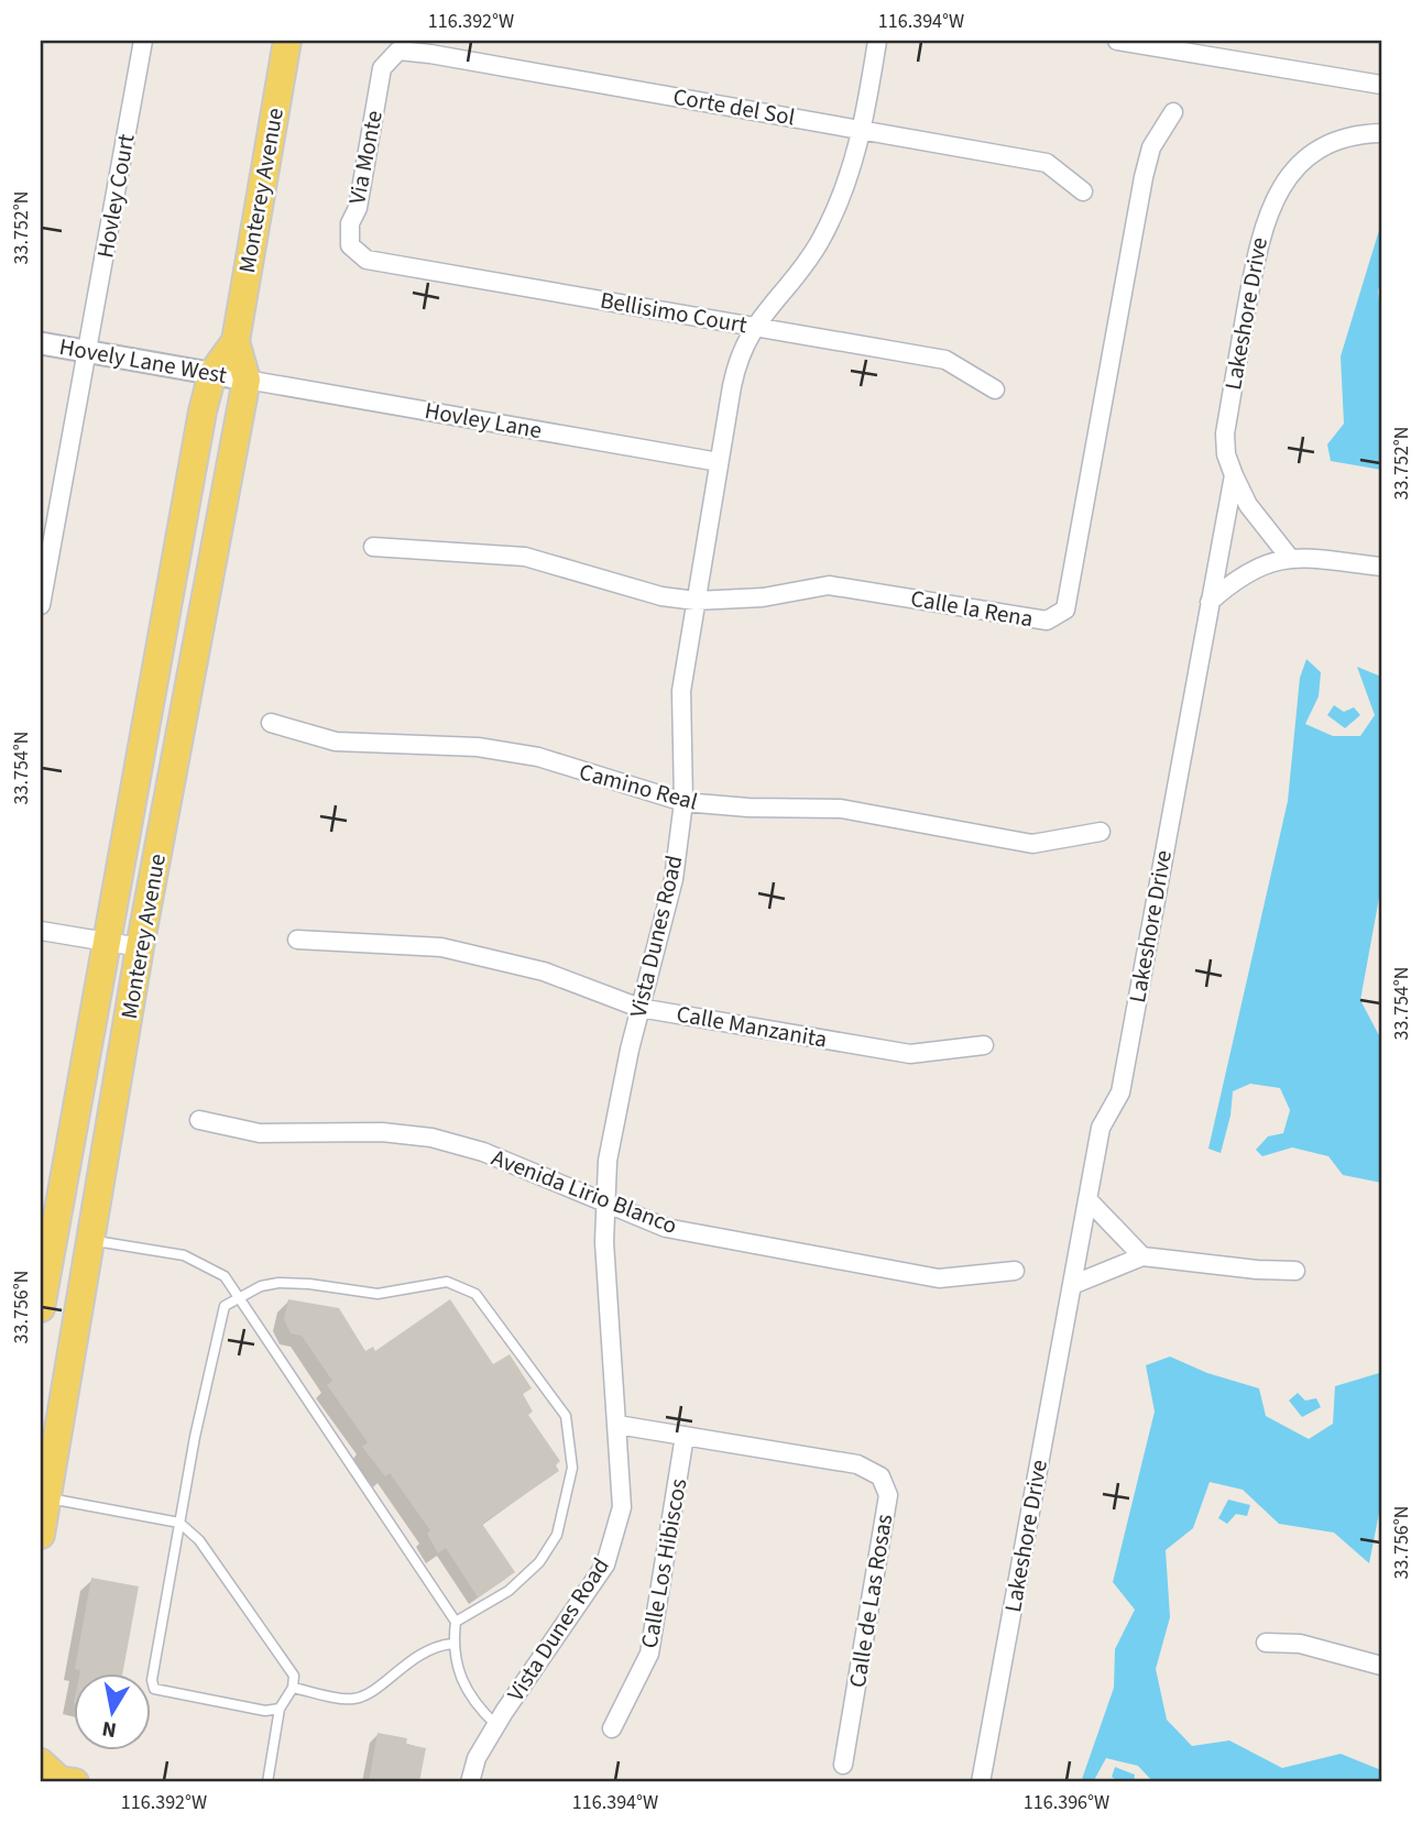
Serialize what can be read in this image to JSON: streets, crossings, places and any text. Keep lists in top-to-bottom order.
{
  "streets": {
    "main road": ["Monterey Avenue"],
    "street": [
      "Corte del Sol",
      "Via Monte",
      "Hovley Court",
      "Bellisimo Court",
      "Lakeshore Drive",
      "Hovely Lane West",
      "Hovley Lane",
      "Calle la Rena",
      "Camino Real",
      "Vista Dunes Road",
      "Calle Manzanita",
      "Avenida Lirio Blanco",
      "Calle Los Hibiscos",
      "Calle de Las Rosas"
    ]
  },
  "crossings": [
    ["Corte del Sol", "Via Monte"],
    ["Corte del Sol", "Vista Dunes Road"],
    ["Via Monte", "Bellisimo Court"],
    ["Monterey Avenue", "Hovely Lane West"],
    ["Monterey Avenue", "Hovley Lane"],
    ["Hovley Court", "Hovely Lane West"],
    ["Bellisimo Court", "Vista Dunes Road"],
    ["Hovely Lane West", "Hovley Lane"],
    ["Hovley Lane", "Vista Dunes Road"],
    ["Calle la Rena", "Vista Dunes Road"],
    ["Camino Real", "Vista Dunes Road"],
    ["Vista Dunes Road", "Calle Manzanita"],
    ["Vista Dunes Road", "Avenida Lirio Blanco"],
    ["Vista Dunes Road", "Calle de Las Rosas"],
    ["Calle Los Hibiscos", "Calle de Las Rosas"]
  ],
  "north": "bottom",
  "coordinates": [
    "116.392°W",
    "116.394°W",
    "33.752°N",
    "33.754°N",
    "33.756°N",
    "116.396°W"
  ]
}
